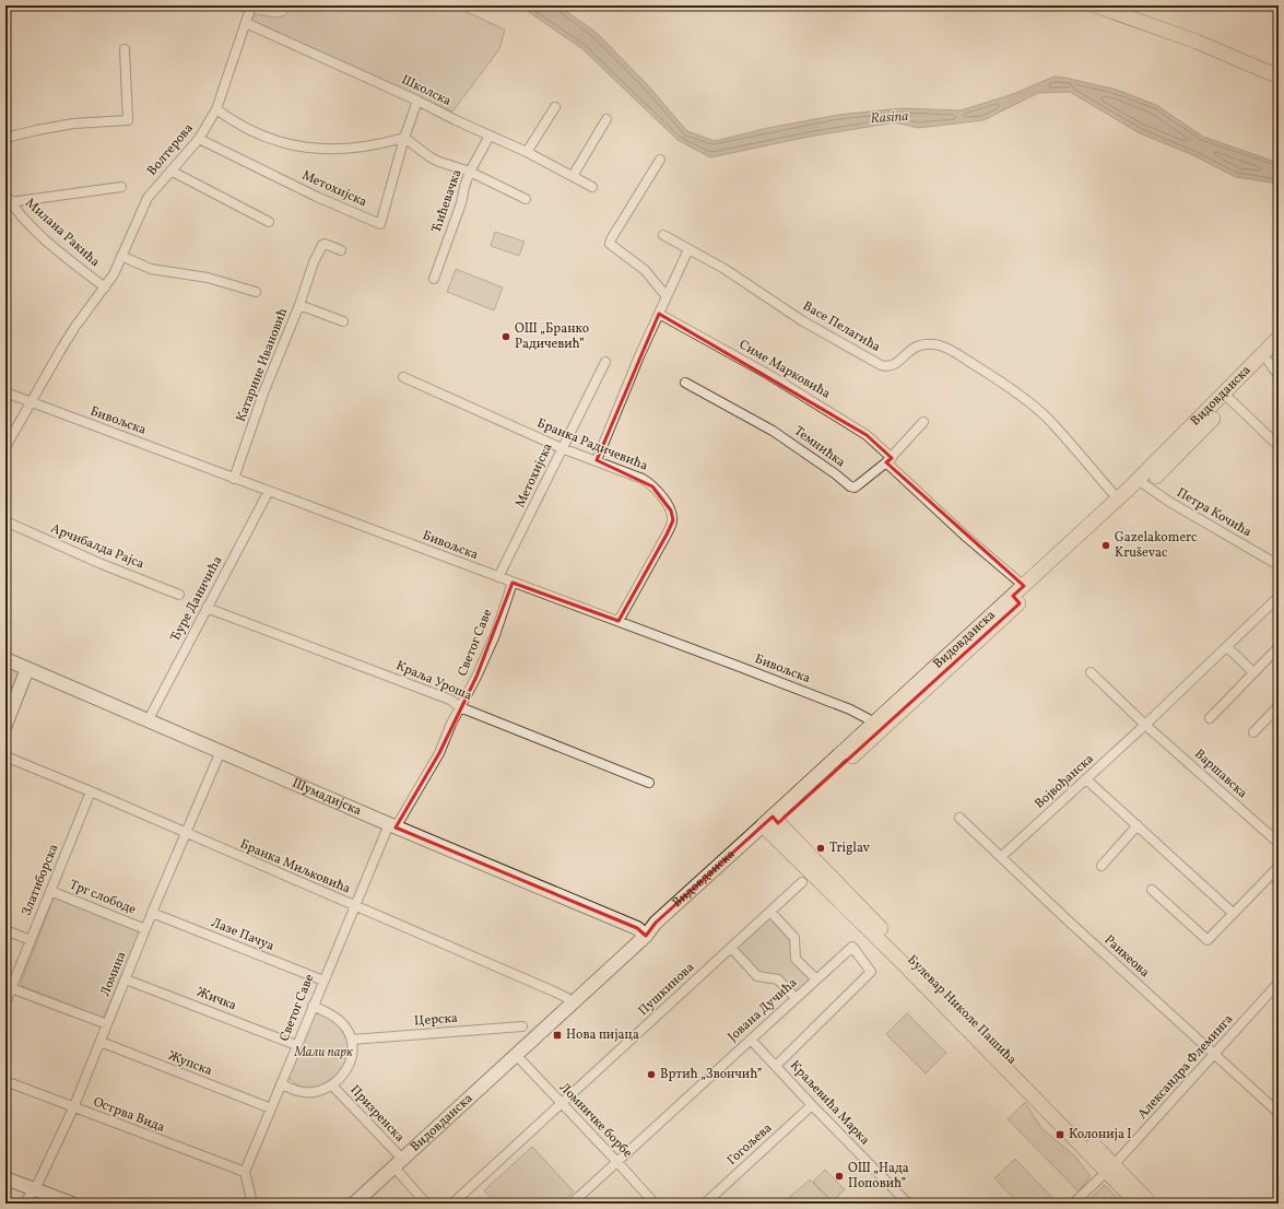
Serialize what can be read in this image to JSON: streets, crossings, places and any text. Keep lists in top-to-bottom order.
{
  "streets": {
    "main road": ["Видовданска", "Булевар Николе Пашића"],
    "street": [
      "Школска",
      "Волтерова",
      "Метохијска",
      "Ћићевачка",
      "Милана Ракића",
      "Васе Пелагића",
      "Катарине Ивановић",
      "Симе Марковића",
      "Бивољска",
      "Бранка Радичевића",
      "Темнићка",
      "Петра Кочића",
      "Арчибалда Рајса",
      "Ђуре Даничића",
      "Светог Саве",
      "Краља Уроша",
      "Варшавска",
      "Војвођанска",
      "Шумадијска",
      "Бранка Миљковића",
      "Златиборска",
      "Трг слободе",
      "Лазе Пачуа",
      "Ранкеова",
      "Ломина",
      "Пушкинова",
      "Жичка",
      "Јована Дучића",
      "Церска",
      "Жупска",
      "Александра Флеминга",
      "Краљевића Марка",
      "Призренска",
      "Острва Вида",
      "Ломничке борбе",
      "Гогољева"
    ]
  },
  "crossings": [
    ["Школска", "Волтерова"],
    ["Школска", "Ћићевачка"],
    ["Волтерова", "Метохијска"],
    ["Волтерова", "Милана Ракића"],
    ["Волтерова", "Бивољска"],
    ["Метохијска", "Бивољска"],
    ["Метохијска", "Бранка Радичевића"],
    ["Васе Пелагића", "Видовданска"],
    ["Катарине Ивановић", "Бивољска"],
    ["Симе Марковића", "Видовданска"],
    ["Симе Марковића", "Темнићка"],
    ["Видовданска", "Бивољска"],
    ["Видовданска", "Петра Кочића"],
    ["Видовданска", "Шумадијска"],
    ["Видовданска", "Бранка Миљковића"],
    ["Видовданска", "Булевар Николе Пашића"],
    ["Видовданска", "Призренска"],
    ["Видовданска", "Ломничке борбе"],
    ["Бивољска", "Бранка Радичевића"],
    ["Бивољска", "Ђуре Даничића"],
    ["Бивољска", "Светог Саве"],
    ["Ђуре Даничића", "Краља Уроша"],
    ["Ђуре Даничића", "Шумадијска"],
    ["Светог Саве", "Краља Уроша"],
    ["Светог Саве", "Шумадијска"],
    ["Светог Саве", "Бранка Миљковића"],
    ["Светог Саве", "Лазе Пачуа"],
    ["Светог Саве", "Жичка"],
    ["Светог Саве", "Жупска"],
    ["Светог Саве", "Острва Вида"],
    ["Варшавска", "Војвођанска"],
    ["Војвођанска", "Ранкеова"],
    ["Шумадијска", "Ломина"],
    ["Бранка Миљковића", "Златиборска"],
    ["Бранка Миљковића", "Ломина"],
    ["Златиборска", "Трг слободе"],
    ["Трг слободе", "Ломина"],
    ["Лазе Пачуа", "Ломина"],
    ["Ранкеова", "Александра Флеминга"],
    ["Ломина", "Жичка"],
    ["Ломина", "Жупска"],
    ["Ломина", "Острва Вида"],
    ["Пушкинова", "Ломничке борбе"],
    ["Јована Дучића", "Краљевића Марка"],
    ["Јована Дучића", "Ломничке борбе"],
    ["Булевар Николе Пашића", "Александра Флеминга"],
    ["Краљевића Марка", "Гогољева"]
  ],
  "water": ["Rasina"],
  "parks": ["Мали парк"],
  "places": {
    "other": [
      "ОШ „Бранко Радичевић”",
      "Gazelakomerc Kruševac",
      "Triglav",
      "Вртић „Звончић”",
      "ОШ „Нада Поповић”"
    ],
    "transit": ["Нова пијаца", "Колонија I"]
  }
}
